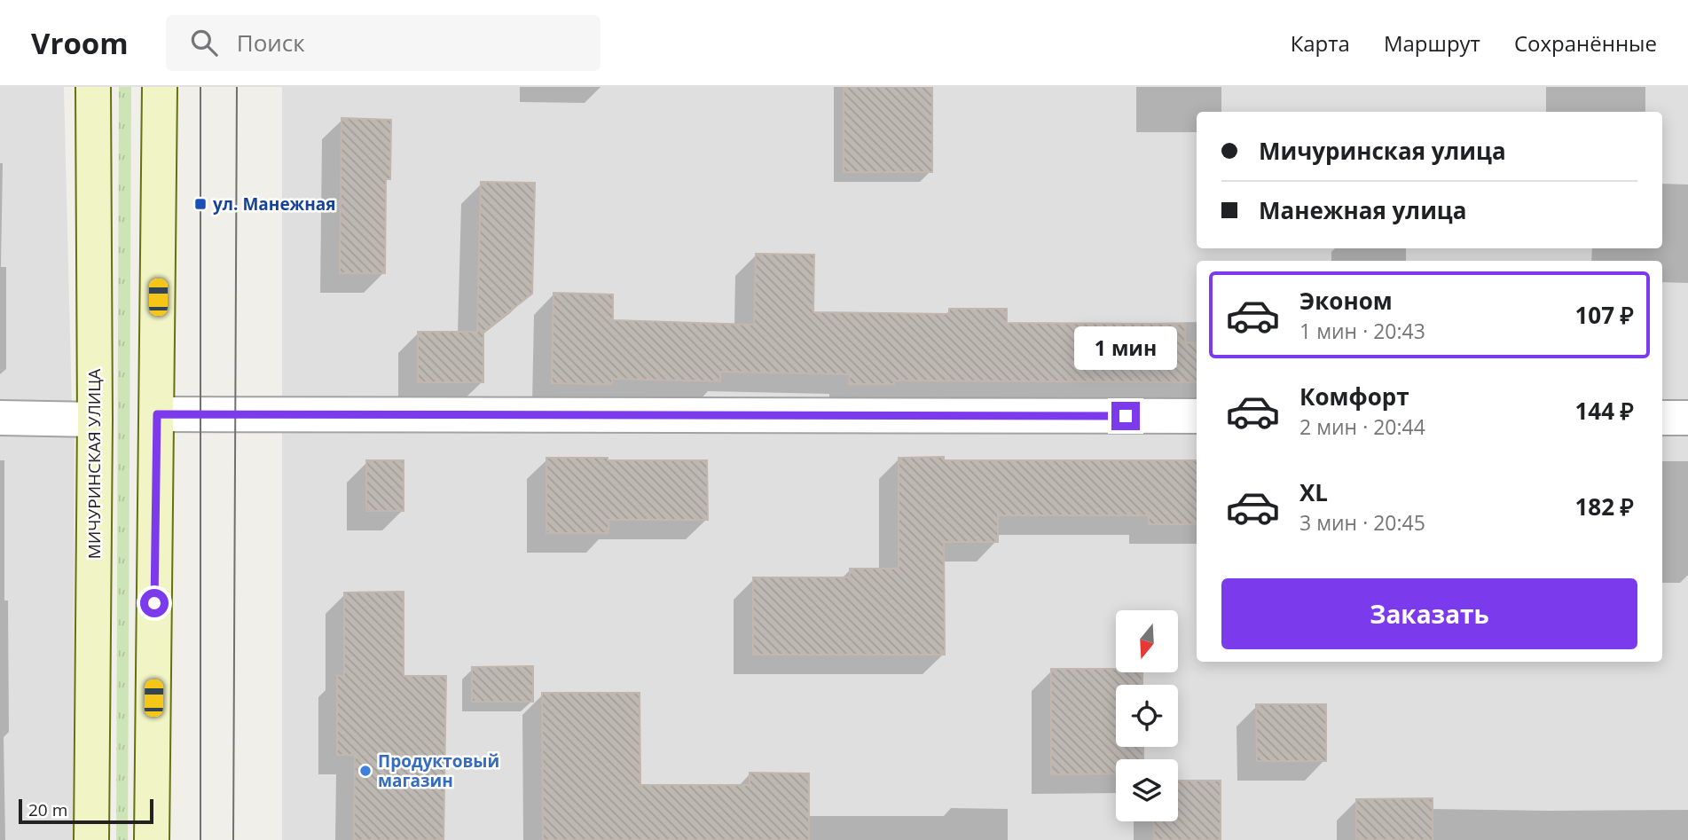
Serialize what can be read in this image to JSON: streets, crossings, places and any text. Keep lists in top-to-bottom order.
{
  "streets": {
    "main road": ["МИЧУРИНСКАЯ УЛИЦА"]
  },
  "places": {
    "transit": ["ул. Манежная"],
    "other": ["Продуктовый магазин"]
  },
  "scale_bar": "20 m",
  "north": "bottom",
  "page": {
    "header": "Vroom",
    "search": "Поиск",
    "nav": ["Карта", "Маршрут", "Сохранённые"],
    "banner": ["Мичуринская улица", "Манежная улица"],
    "list": [
      {
        "name": "Эконом",
        "note": "1 мин · 20:43",
        "value": "107 ₽"
      },
      {
        "name": "Комфорт",
        "note": "2 мин · 20:44",
        "value": "144 ₽"
      },
      {
        "name": "XL",
        "note": "3 мин · 20:45",
        "value": "182 ₽"
      }
    ],
    "bubble": "1 мин",
    "buttons": "Заказать",
    "scale": "20 m"
  }
}
